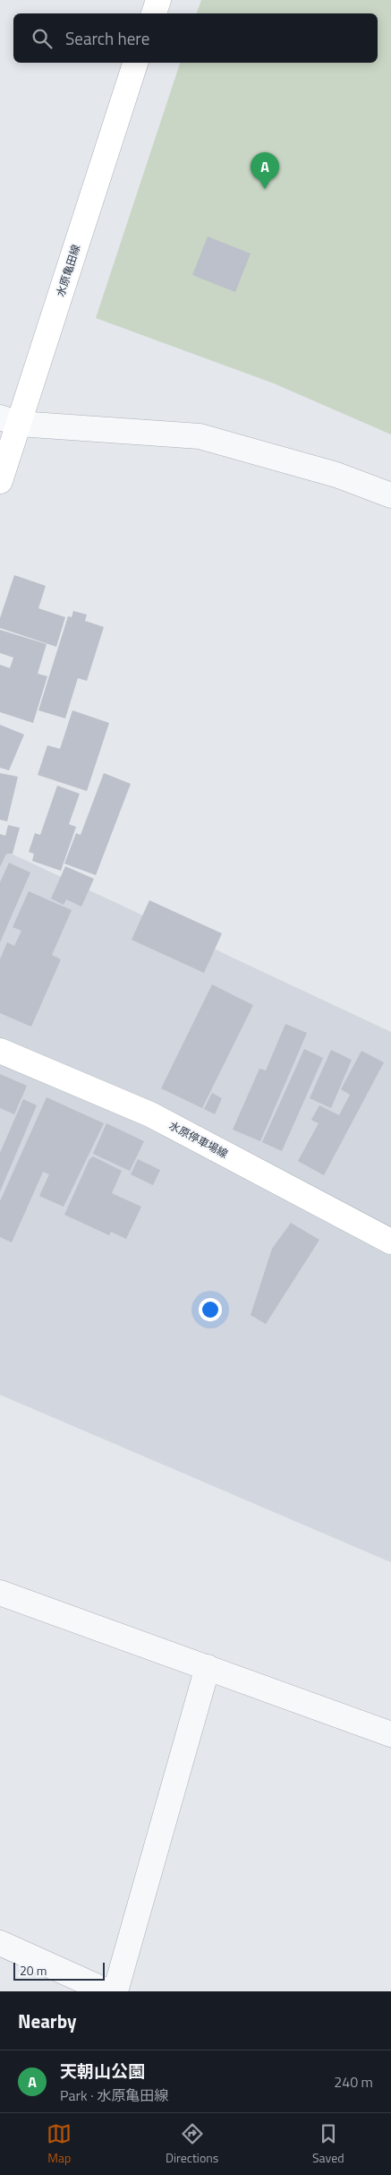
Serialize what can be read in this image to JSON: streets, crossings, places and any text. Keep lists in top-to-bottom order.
{
  "streets": {
    "main road": ["水原亀田線", "水原停車場線"]
  },
  "scale_bar": "20 m",
  "page": {
    "search": "Search here",
    "pins": "A",
    "scale": "20 m",
    "heading": "Nearby",
    "list": [
      {
        "mark": "A",
        "name": "天朝山公園",
        "note": "Park · 水原亀田線",
        "value": "240 m"
      }
    ],
    "nav": ["Map", "Directions", "Saved"]
  }
}
